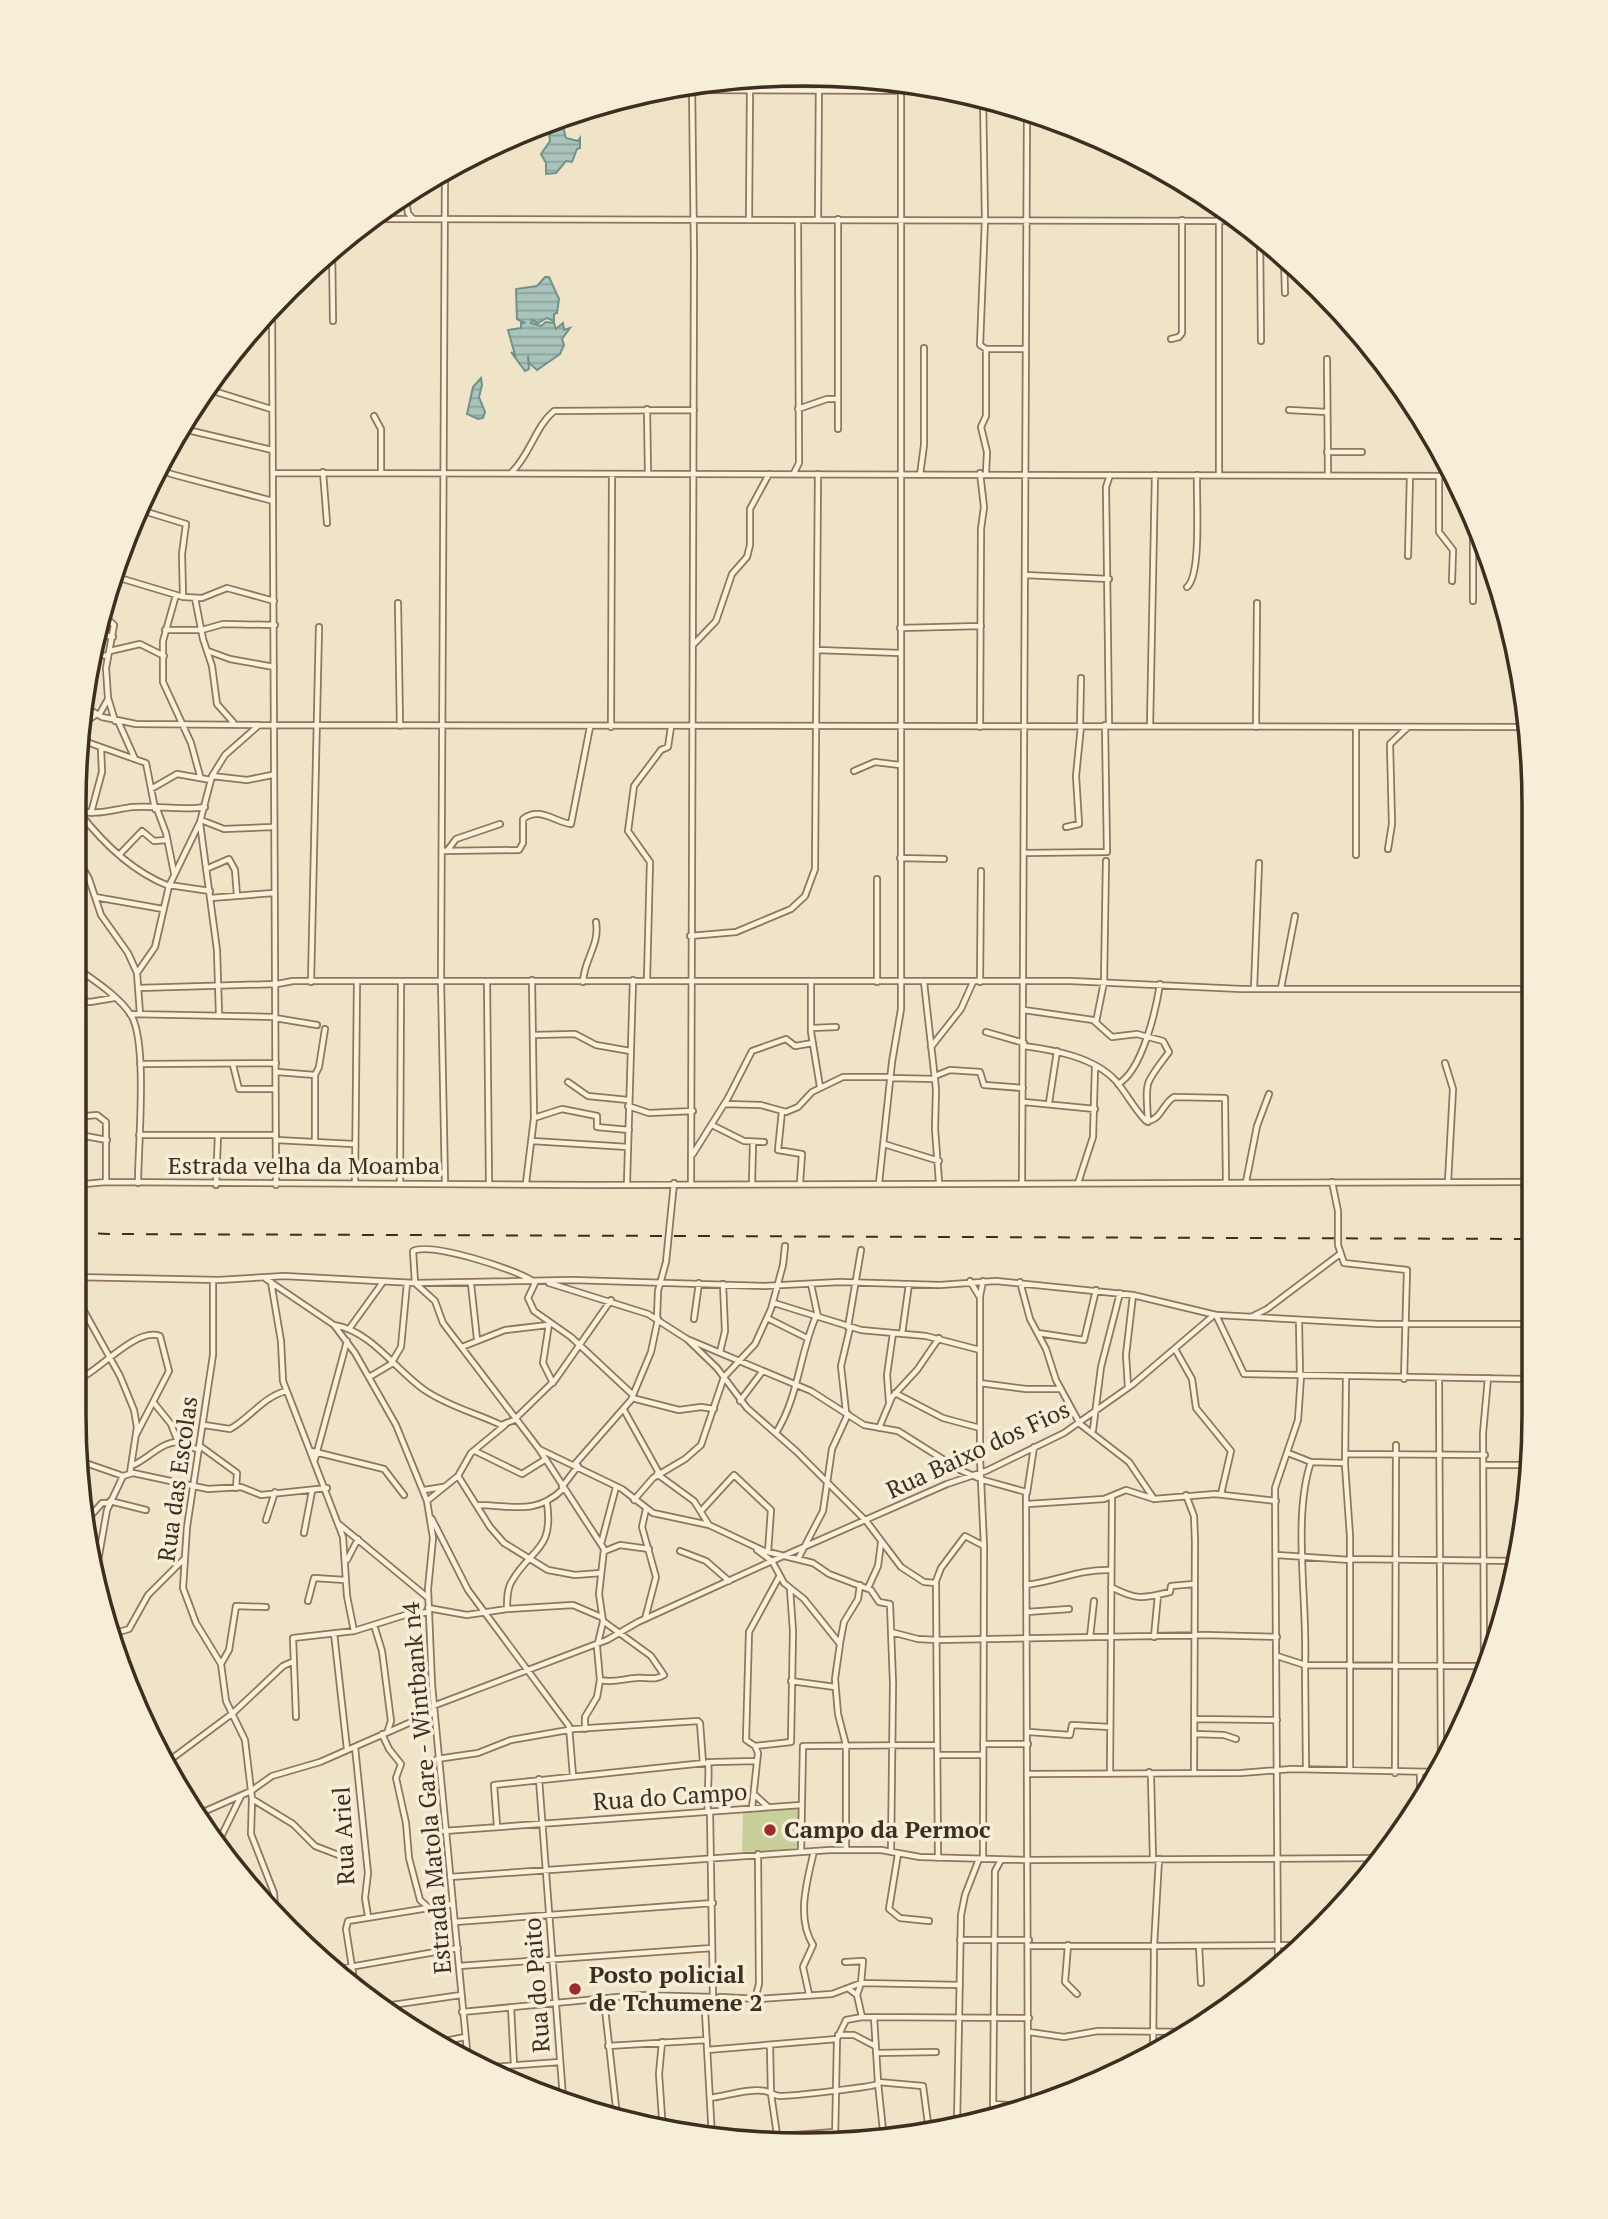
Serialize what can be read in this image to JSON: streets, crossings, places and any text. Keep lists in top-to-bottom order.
{
  "streets": {
    "street": [
      "Estrada velha da Moamba",
      "Rua Baixo dos Fios",
      "Rua das Escolas",
      "Estrada Matola Gare - Wintbank n4",
      "Rua do Campo",
      "Rua Ariel",
      "Rua do Paito"
    ]
  },
  "crossings": [
    ["Estrada Matola Gare - Wintbank n4", "Rua do Campo"],
    ["Rua do Campo", "Rua do Paito"]
  ],
  "places": ["Campo da Permoc", "Posto policial de Tchumene 2"]
}
